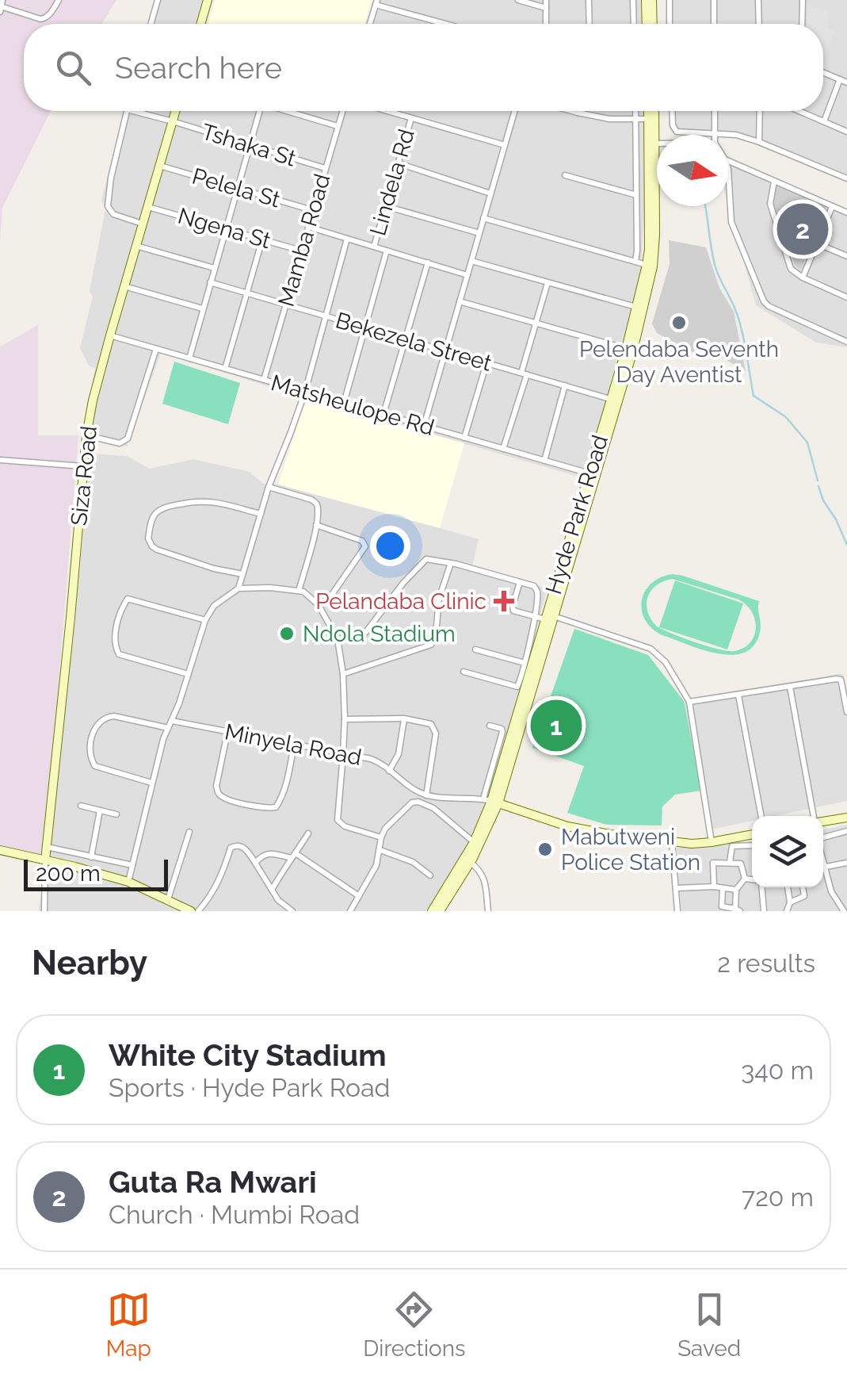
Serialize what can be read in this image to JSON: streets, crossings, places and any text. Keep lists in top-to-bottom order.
{
  "streets": {
    "street": [
      "Tshaka St",
      "Lindela Rd",
      "Pelela St",
      "Ngena St",
      "Mamba Road",
      "Bekezela Street",
      "Matsheulope Rd",
      "Siza Road",
      "Hyde Park Road",
      "Minyela Road"
    ]
  },
  "crossings": [
    ["Tshaka St", "Mamba Road"],
    ["Tshaka St", "Siza Road"],
    ["Pelela St", "Mamba Road"],
    ["Pelela St", "Siza Road"],
    ["Ngena St", "Mamba Road"],
    ["Ngena St", "Siza Road"],
    ["Mamba Road", "Bekezela Street"],
    ["Mamba Road", "Matsheulope Rd"],
    ["Bekezela Street", "Hyde Park Road"],
    ["Matsheulope Rd", "Siza Road"],
    ["Matsheulope Rd", "Hyde Park Road"],
    ["Hyde Park Road", "Minyela Road"]
  ],
  "places": {
    "other": ["Pelendaba Seventh Day Aventist", "Ndola Stadium", "Mabutweni Police Station"],
    "health": ["Pelandaba Clinic"]
  },
  "scale_bar": "200 m",
  "north": "right",
  "page": {
    "search": "Search here",
    "pins": ["2", "1"],
    "scale": "200 m",
    "heading": ["Nearby", "2 results"],
    "list": [
      {
        "mark": "1",
        "name": "White City Stadium",
        "note": "Sports · Hyde Park Road",
        "value": "340 m"
      },
      {
        "mark": "2",
        "name": "Guta Ra Mwari",
        "note": "Church · Mumbi Road",
        "value": "720 m"
      }
    ],
    "nav": ["Map", "Directions", "Saved"]
  }
}
